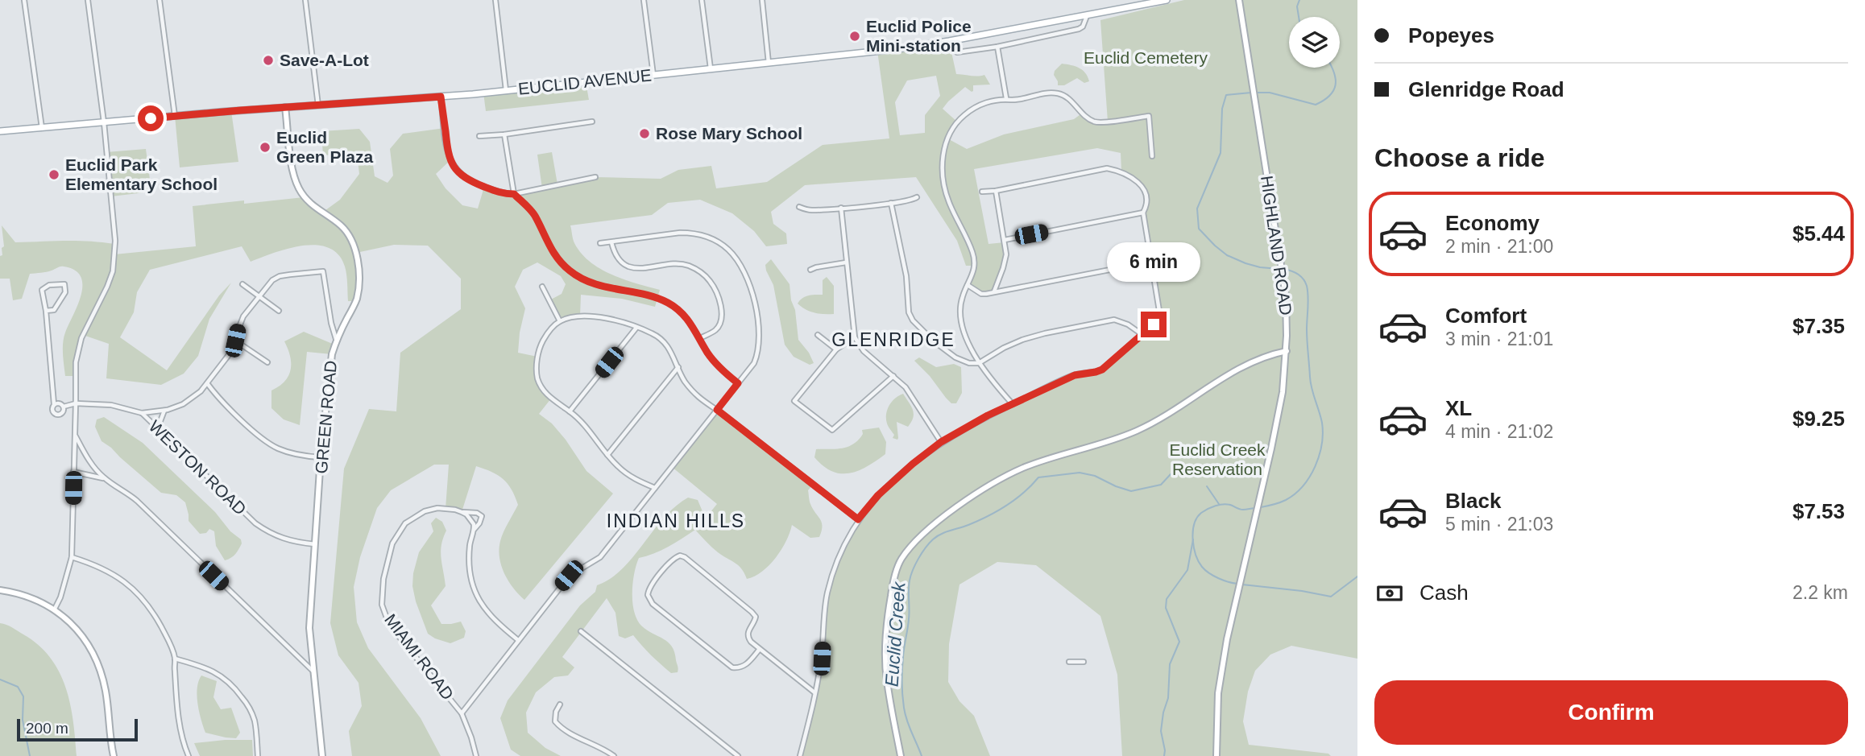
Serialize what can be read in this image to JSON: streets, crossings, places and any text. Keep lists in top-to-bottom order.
{
  "streets": {
    "main road": ["EUCLID AVENUE"],
    "street": [
      "HIGHLAND ROAD",
      "GREEN ROAD",
      "WESTON ROAD",
      "MIAMI ROAD"
    ]
  },
  "crossings": [
    ["EUCLID AVENUE", "GREEN ROAD"],
    ["GREEN ROAD", "WESTON ROAD"]
  ],
  "districts": ["GLENRIDGE", "INDIAN HILLS"],
  "water": ["Euclid Creek"],
  "parks": ["Euclid Cemetery", "Euclid Creek Reservation"],
  "places": [
    "Euclid Police Mini-station",
    "Save-A-Lot",
    "Rose Mary School",
    "Euclid Green Plaza",
    "Euclid Park Elementary School"
  ],
  "scale_bar": "200 m",
  "page": {
    "banner": ["Popeyes", "Glenridge Road"],
    "heading": "Choose a ride",
    "list": [
      {
        "name": "Economy",
        "note": "2 min · 21:00",
        "value": "$5.44"
      },
      {
        "name": "Comfort",
        "note": "3 min · 21:01",
        "value": "$7.35"
      },
      {
        "name": "XL",
        "note": "4 min · 21:02",
        "value": "$9.25"
      },
      {
        "name": "Black",
        "note": "5 min · 21:03",
        "value": "$7.53"
      }
    ],
    "bubble": "6 min",
    "pay": ["Cash", "2.2 km"],
    "buttons": "Confirm",
    "scale": "200 m"
  }
}
